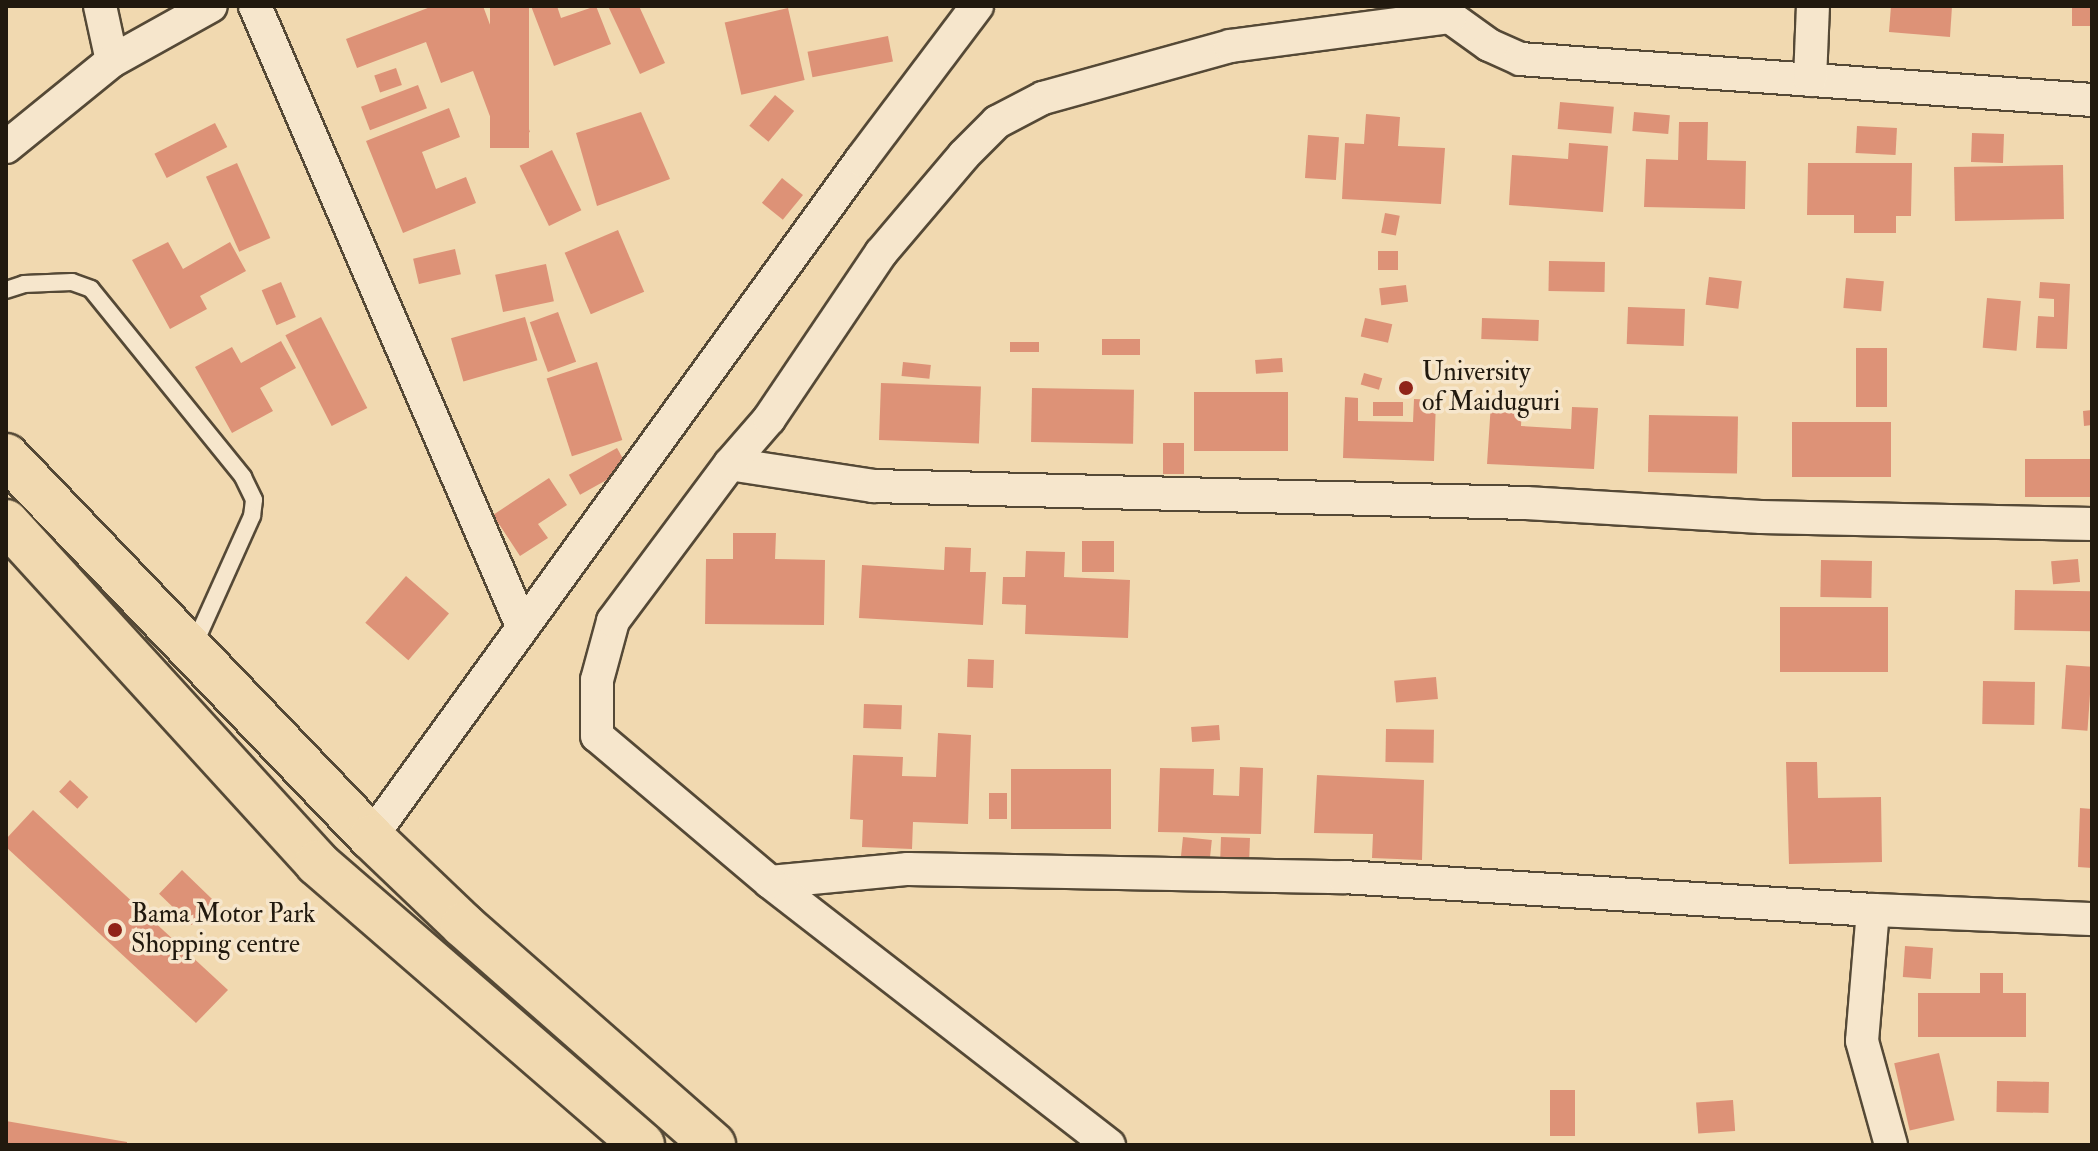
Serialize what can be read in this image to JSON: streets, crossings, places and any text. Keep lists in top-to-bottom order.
{
  "places": ["University of Maiduguri", "Bama Motor Park Shopping centre"]
}
